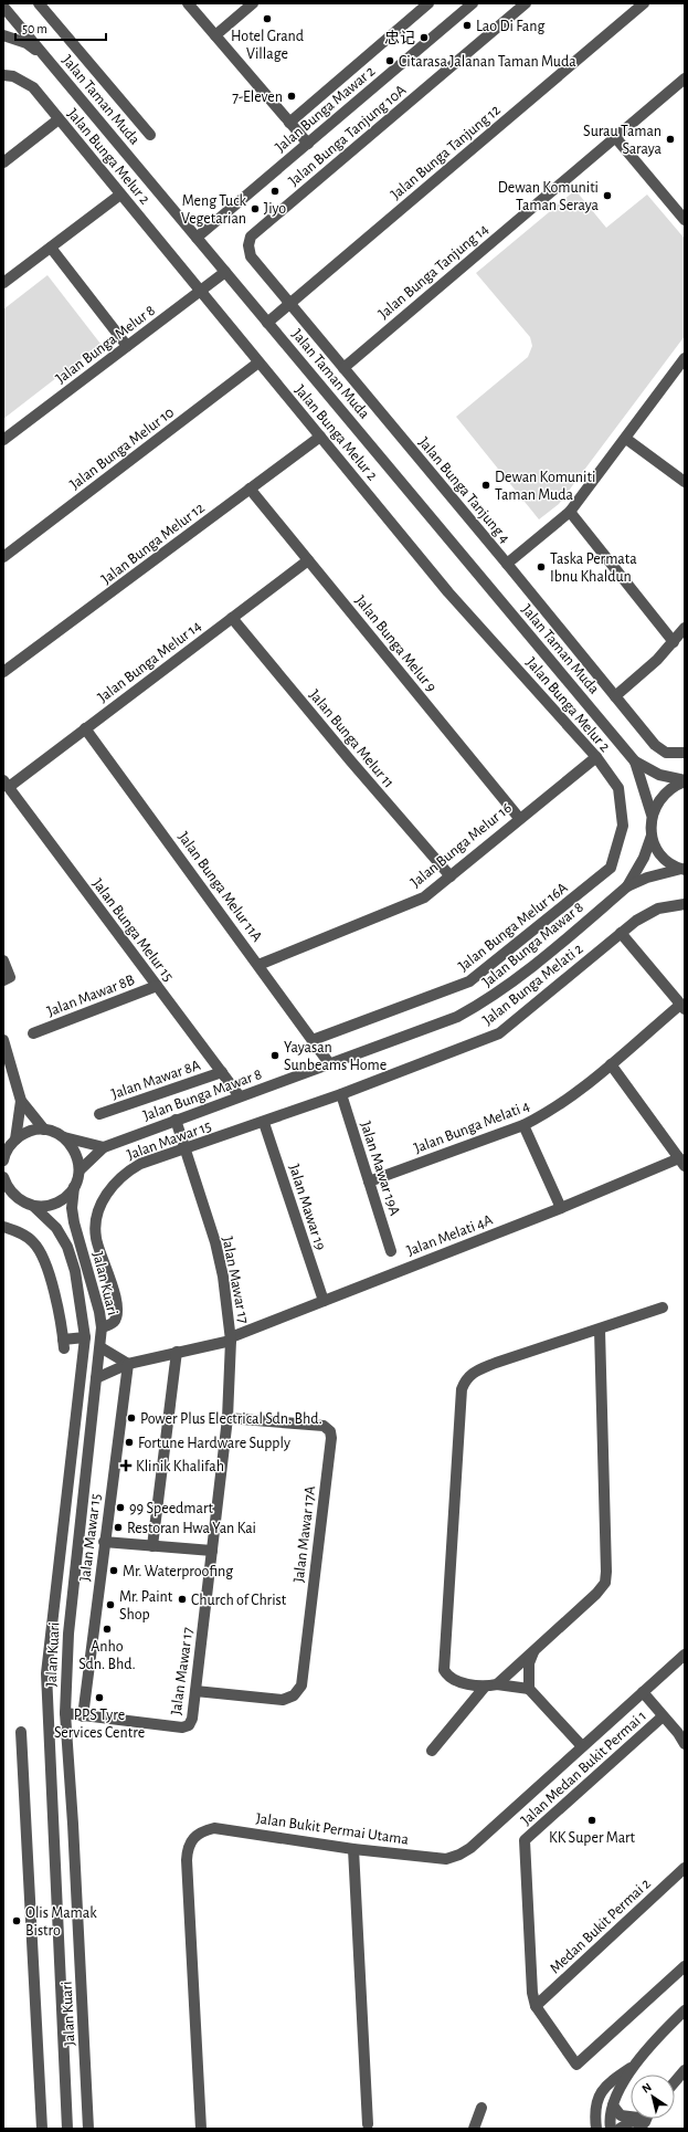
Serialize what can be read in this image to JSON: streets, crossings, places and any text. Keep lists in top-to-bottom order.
{
  "streets": {
    "street": [
      "Jalan Taman Muda",
      "Jalan Bunga Mawar 2",
      "Jalan Bunga Tanjung 10A",
      "Jalan Bunga Tanjung 12",
      "Jalan Bunga Melur 2",
      "Jalan Bunga Tanjung 14",
      "Jalan Bunga Melur 8",
      "Jalan Bunga Melur 10",
      "Jalan Bunga Tanjung 4",
      "Jalan Bunga Melur 12",
      "Jalan Bunga Melur 9",
      "Jalan Bunga Melur 14",
      "Jalan Bunga Melur 11",
      "Jalan Bunga Melur 16",
      "Jalan Bunga Melur 11A",
      "Jalan Bunga Melur 16A",
      "Jalan Bunga Melur 15",
      "Jalan Bunga Mawar 8",
      "Jalan Bunga Melati 2",
      "Jalan Mawar 8B",
      "Jalan Mawar 8A",
      "Jalan Bunga Melati 4",
      "Jalan Mawar 15",
      "Jalan Mawar 19A",
      "Jalan Mawar 19",
      "Jalan Melati 4A",
      "Jalan Mawar 17",
      "Jalan Kuari",
      "Jalan Mawar 17A",
      "Jalan Medan Bukit Permai 1",
      "Jalan Bukit Permai Utama",
      "Medan Bukit Permai 2"
    ]
  },
  "crossings": [
    ["Jalan Taman Muda", "Jalan Bunga Mawar 2"],
    ["Jalan Taman Muda", "Jalan Bunga Tanjung 12"],
    ["Jalan Taman Muda", "Jalan Bunga Melur 8"],
    ["Jalan Bunga Tanjung 10A", "Jalan Bunga Tanjung 12"],
    ["Jalan Bunga Tanjung 10A", "Jalan Bunga Tanjung 4"],
    ["Jalan Bunga Tanjung 12", "Jalan Bunga Tanjung 4"],
    ["Jalan Bunga Melur 2", "Jalan Bunga Melur 8"],
    ["Jalan Bunga Melur 2", "Jalan Bunga Melur 10"],
    ["Jalan Bunga Melur 2", "Jalan Bunga Melur 12"],
    ["Jalan Bunga Melur 2", "Jalan Bunga Melur 16"],
    ["Jalan Bunga Melur 2", "Jalan Bunga Melur 16A"],
    ["Jalan Bunga Tanjung 14", "Jalan Bunga Tanjung 4"],
    ["Jalan Bunga Melur 12", "Jalan Bunga Melur 9"],
    ["Jalan Bunga Melur 9", "Jalan Bunga Melur 14"],
    ["Jalan Bunga Melur 9", "Jalan Bunga Melur 16"],
    ["Jalan Bunga Melur 14", "Jalan Bunga Melur 11"],
    ["Jalan Bunga Melur 14", "Jalan Bunga Melur 11A"],
    ["Jalan Bunga Melur 14", "Jalan Bunga Melur 15"],
    ["Jalan Bunga Melur 11", "Jalan Bunga Melur 16"],
    ["Jalan Bunga Melur 16", "Jalan Bunga Melur 11A"],
    ["Jalan Bunga Melur 11A", "Jalan Bunga Melur 16A"],
    ["Jalan Bunga Melur 11A", "Jalan Bunga Mawar 8"],
    ["Jalan Bunga Melur 15", "Jalan Bunga Mawar 8"],
    ["Jalan Bunga Melur 15", "Jalan Mawar 8B"],
    ["Jalan Bunga Melur 15", "Jalan Mawar 8A"],
    ["Jalan Bunga Mawar 8", "Jalan Mawar 17"],
    ["Jalan Bunga Mawar 8", "Jalan Kuari"],
    ["Jalan Bunga Melati 2", "Jalan Mawar 15"],
    ["Jalan Bunga Melati 2", "Jalan Mawar 19A"],
    ["Jalan Bunga Melati 4", "Jalan Mawar 19A"],
    ["Jalan Mawar 15", "Jalan Mawar 19A"],
    ["Jalan Mawar 15", "Jalan Mawar 19"],
    ["Jalan Mawar 15", "Jalan Mawar 17"],
    ["Jalan Mawar 15", "Jalan Kuari"],
    ["Jalan Mawar 19", "Jalan Melati 4A"],
    ["Jalan Melati 4A", "Jalan Mawar 17"],
    ["Jalan Mawar 17", "Jalan Kuari"],
    ["Jalan Mawar 17", "Jalan Mawar 17A"],
    ["Jalan Medan Bukit Permai 1", "Medan Bukit Permai 2"]
  ],
  "places": {
    "other": [
      "Hotel Grand Village",
      "Lao Di Fang",
      "忠记",
      "Citarasa Jalanan Taman Muda",
      "7-Eleven",
      "Surau Taman Saraya",
      "Jiyo",
      "Dewan Komuniti Taman Seraya",
      "Meng Tuck Vegetarian",
      "Dewan Komuniti Taman Muda",
      "Taska Permata Ibnu Khaldun",
      "Yayasan Sunbeams Home",
      "Power Plus Electrical Sdn. Bhd.",
      "Fortune Hardware Supply",
      "99 Speedmart",
      "Restoran Hwa Yan Kai",
      "Mr. Waterproofing",
      "Church of Christ",
      "Mr. Paint Shop",
      "Anho Sdn. Bhd.",
      "PPS Tyre Services Centre",
      "KK Super Mart",
      "Olis Mamak Bistro"
    ],
    "health": ["Klinik Khalifah"]
  },
  "scale_bar": "50 m",
  "north": "top left"
}
